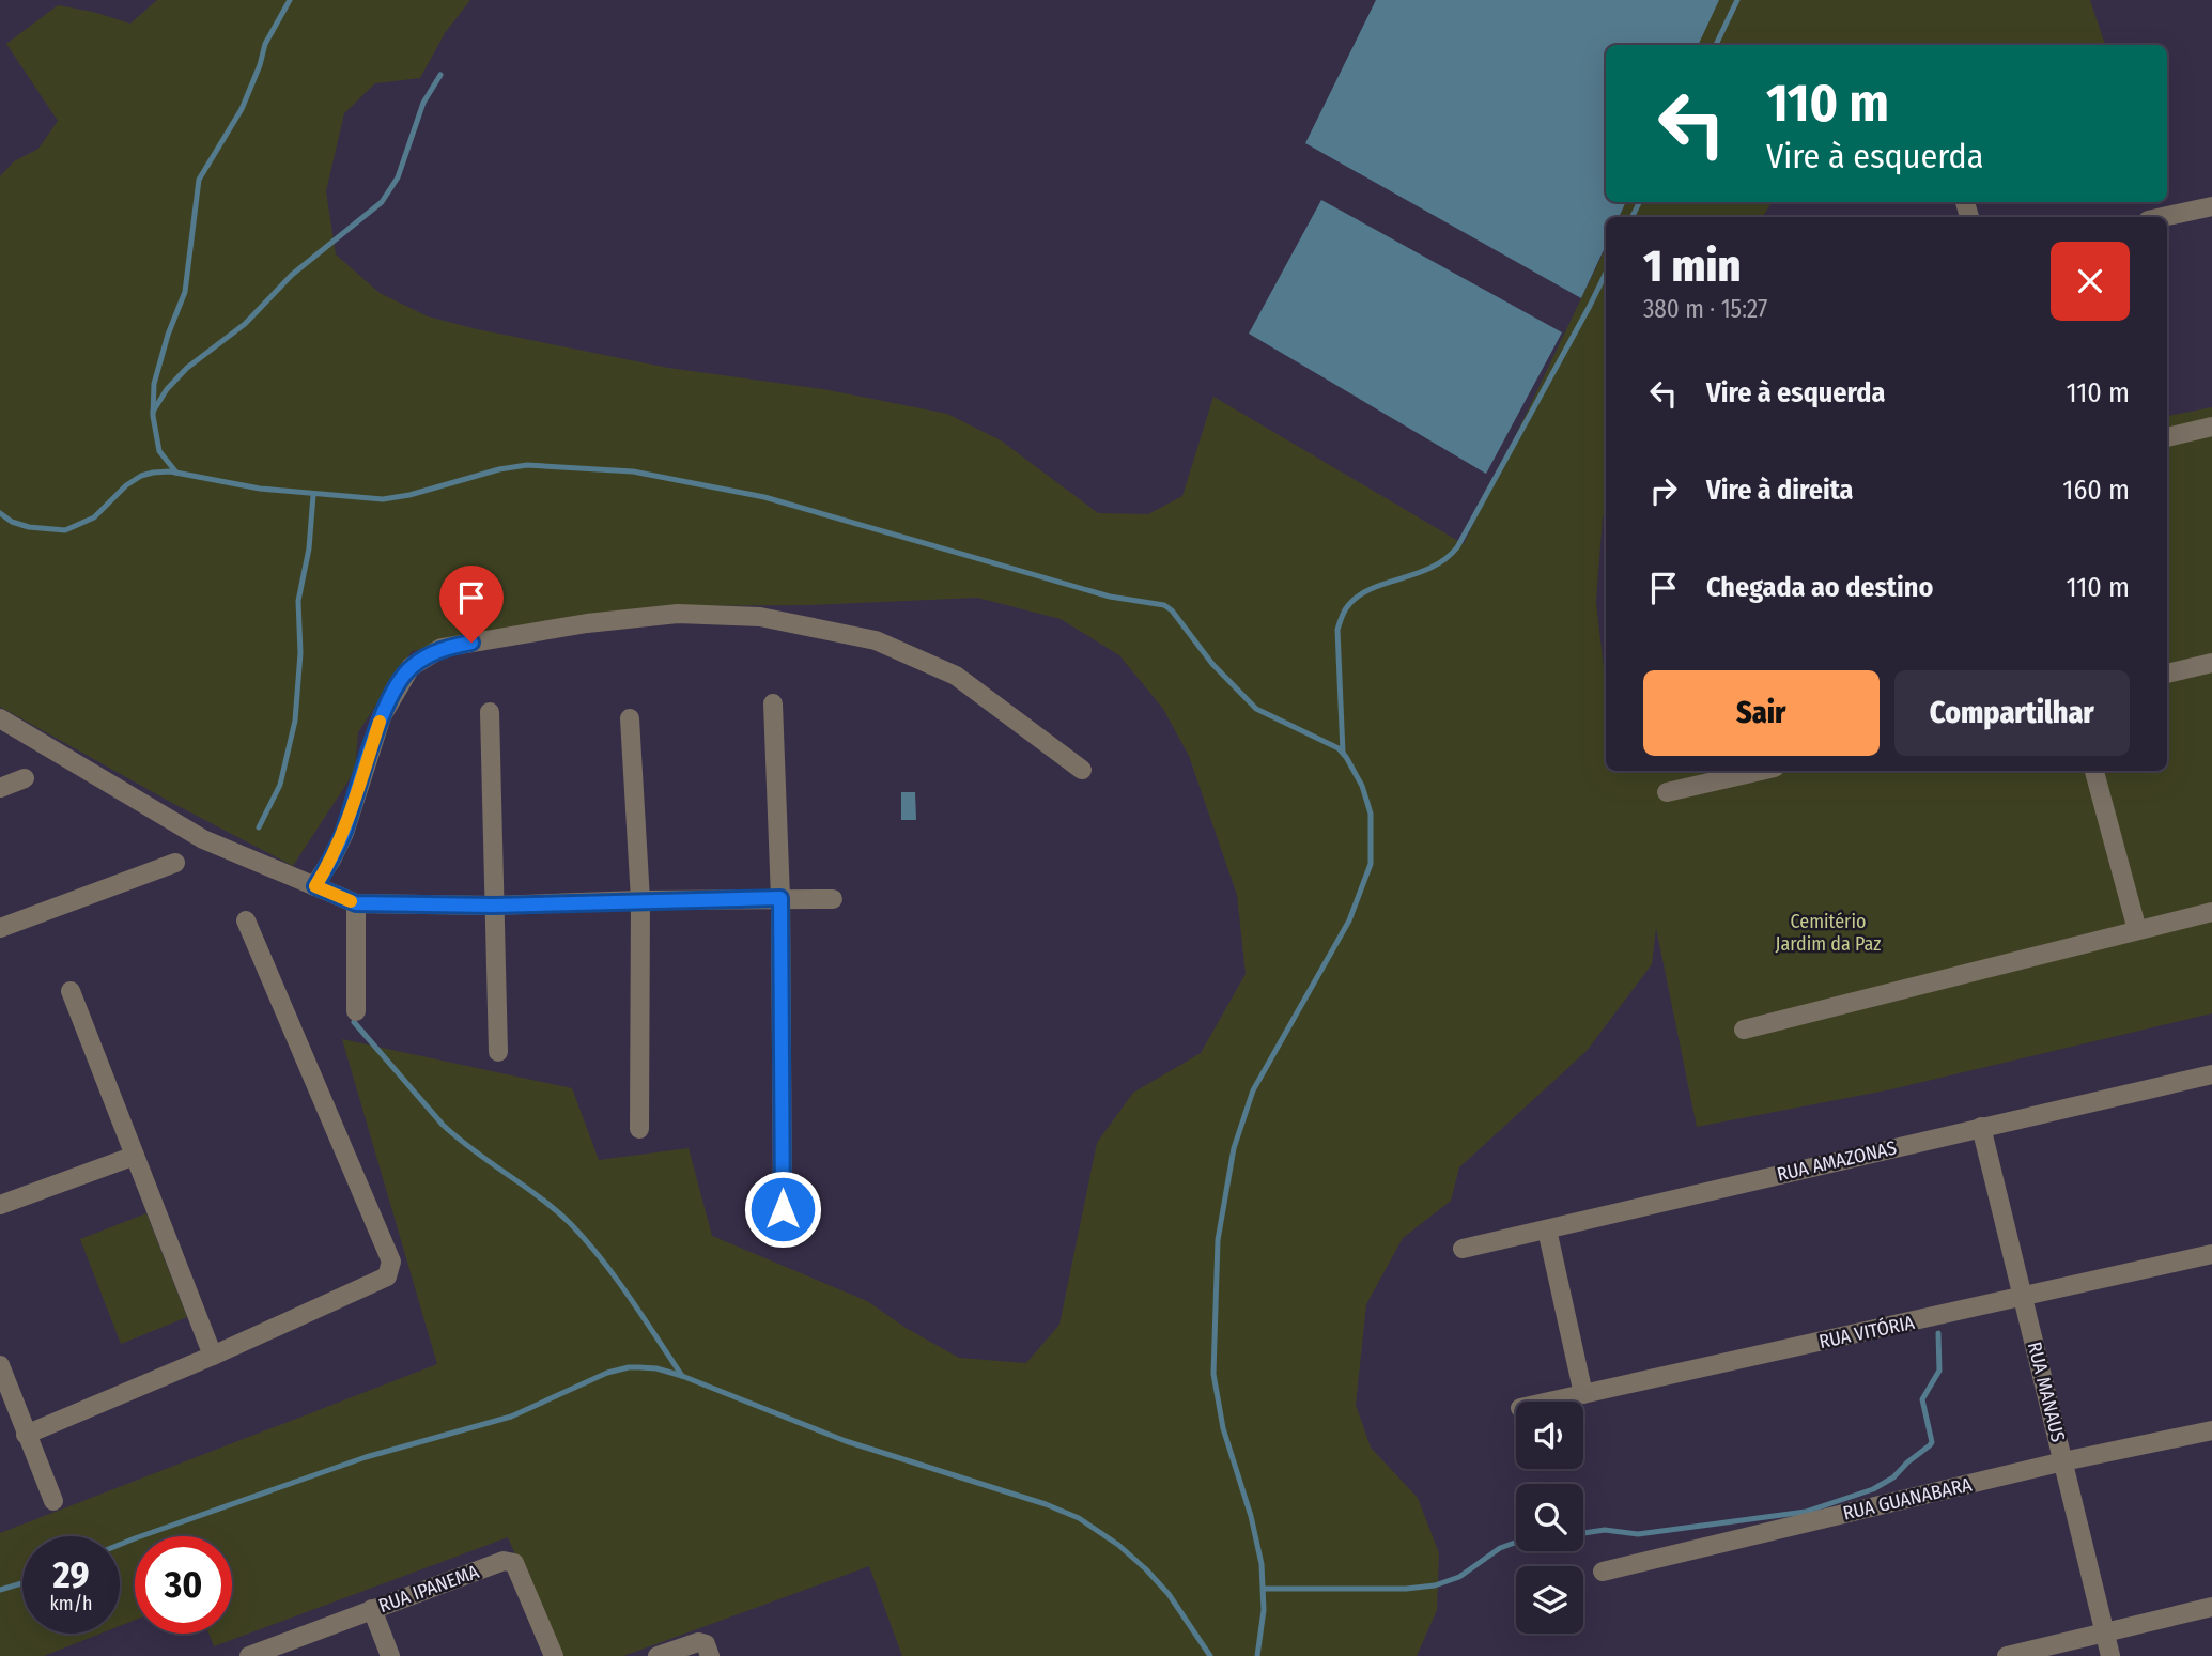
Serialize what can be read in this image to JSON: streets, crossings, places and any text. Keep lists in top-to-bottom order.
{
  "streets": {
    "street": [
      "RUA AMAZONAS",
      "RUA VITÓRIA",
      "RUA MANAUS",
      "RUA GUANABARA",
      "RUA IPANEMA"
    ]
  },
  "crossings": [
    ["RUA AMAZONAS", "RUA MANAUS"],
    ["RUA VITÓRIA", "RUA MANAUS"],
    ["RUA MANAUS", "RUA GUANABARA"]
  ],
  "parks": ["Cemitério Jardim da Paz"],
  "page": {
    "turn": ["110 m", "Vire à esquerda"],
    "heading": ["1 min", "380 m · 15:27"],
    "list": [
      {
        "name": "Vire à esquerda",
        "value": "110 m"
      },
      {
        "name": "Vire à direita",
        "value": "160 m"
      },
      {
        "name": "Chegada ao destino",
        "value": "110 m"
      }
    ],
    "buttons": ["Sair", "Compartilhar"],
    "speed": "29 km/h",
    "limit": "30"
  }
}
